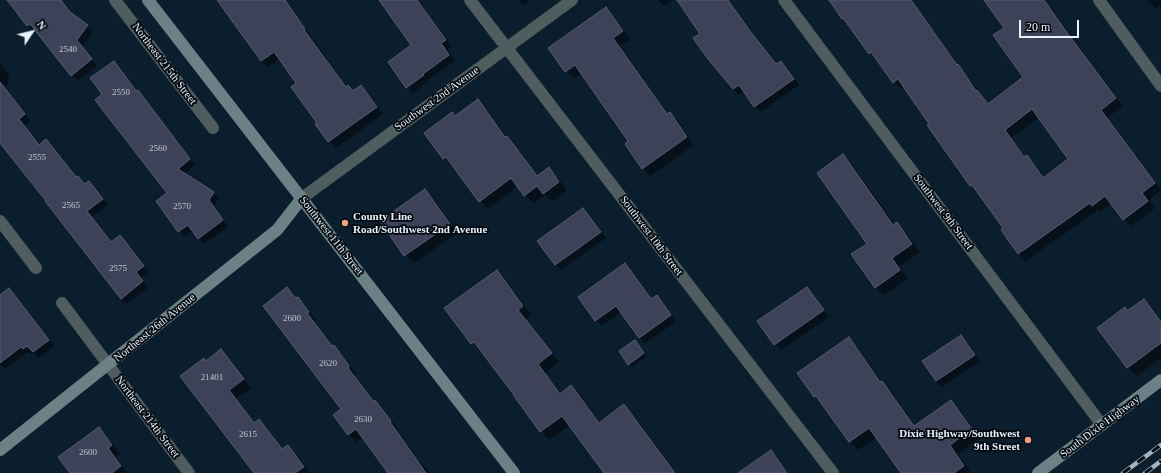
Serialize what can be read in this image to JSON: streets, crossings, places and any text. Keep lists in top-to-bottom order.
{
  "streets": {
    "street": [
      "Northeast 215th Street",
      "Southwest 2nd Avenue",
      "Southwest 9th Street",
      "Southwest 11th Street",
      "Southwest 10th Street",
      "Northeast 26th Avenue",
      "Northeast 214th Street",
      "South Dixie Highway"
    ]
  },
  "crossings": [
    ["Southwest 2nd Avenue", "Southwest 11th Street"],
    ["Southwest 2nd Avenue", "Southwest 10th Street"],
    ["Southwest 2nd Avenue", "Northeast 26th Avenue"],
    ["Southwest 9th Street", "South Dixie Highway"],
    ["Southwest 11th Street", "Northeast 26th Avenue"],
    ["Northeast 26th Avenue", "Northeast 214th Street"]
  ],
  "places": ["County Line Road/Southwest 2nd Avenue", "Dixie Highway/Southwest 9th Street"],
  "house_numbers": [
    "2540",
    "2550",
    "2560",
    "2555",
    "2565",
    "2570",
    "2575",
    "2600",
    "2620",
    "21401",
    "2630",
    "2615",
    "2600"
  ],
  "scale_bar": "20 m",
  "north": "top right"
}
